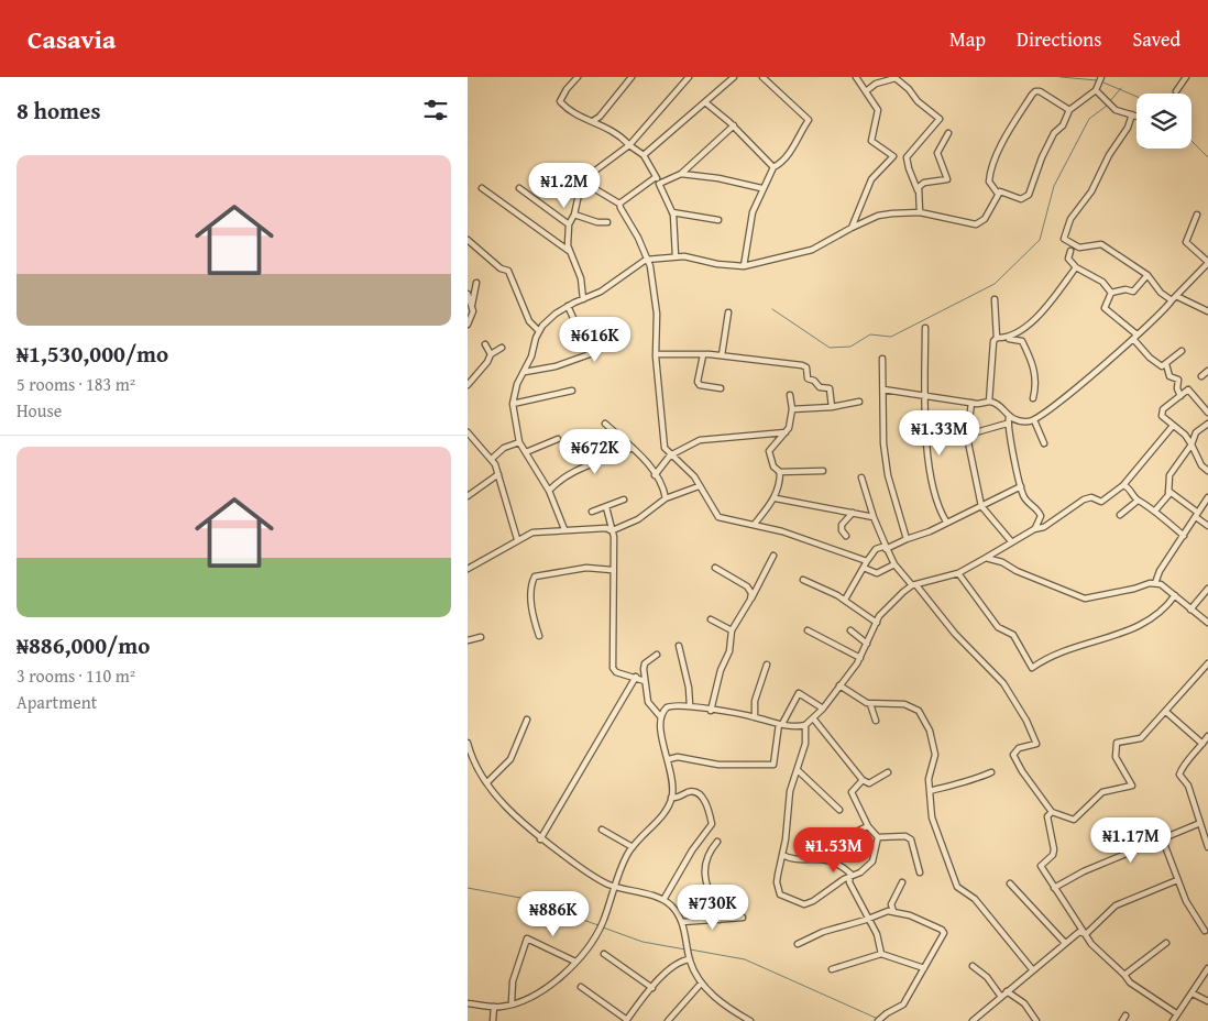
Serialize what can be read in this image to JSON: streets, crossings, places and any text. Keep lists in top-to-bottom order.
{
  "page": {
    "header": "Casavia",
    "nav": ["Map", "Directions", "Saved"],
    "heading": "8 homes",
    "list": [
      {
        "name": "₦1,530,000/mo",
        "note": "5 rooms · 183 m² · House"
      },
      {
        "name": "₦886,000/mo",
        "note": "3 rooms · 110 m² · Apartment"
      }
    ],
    "price": [
      "₦1.2M",
      "₦616K",
      "₦1.33M",
      "₦672K",
      "₦1.17M",
      "₦1.53M",
      "₦730K",
      "₦886K"
    ]
  }
}
